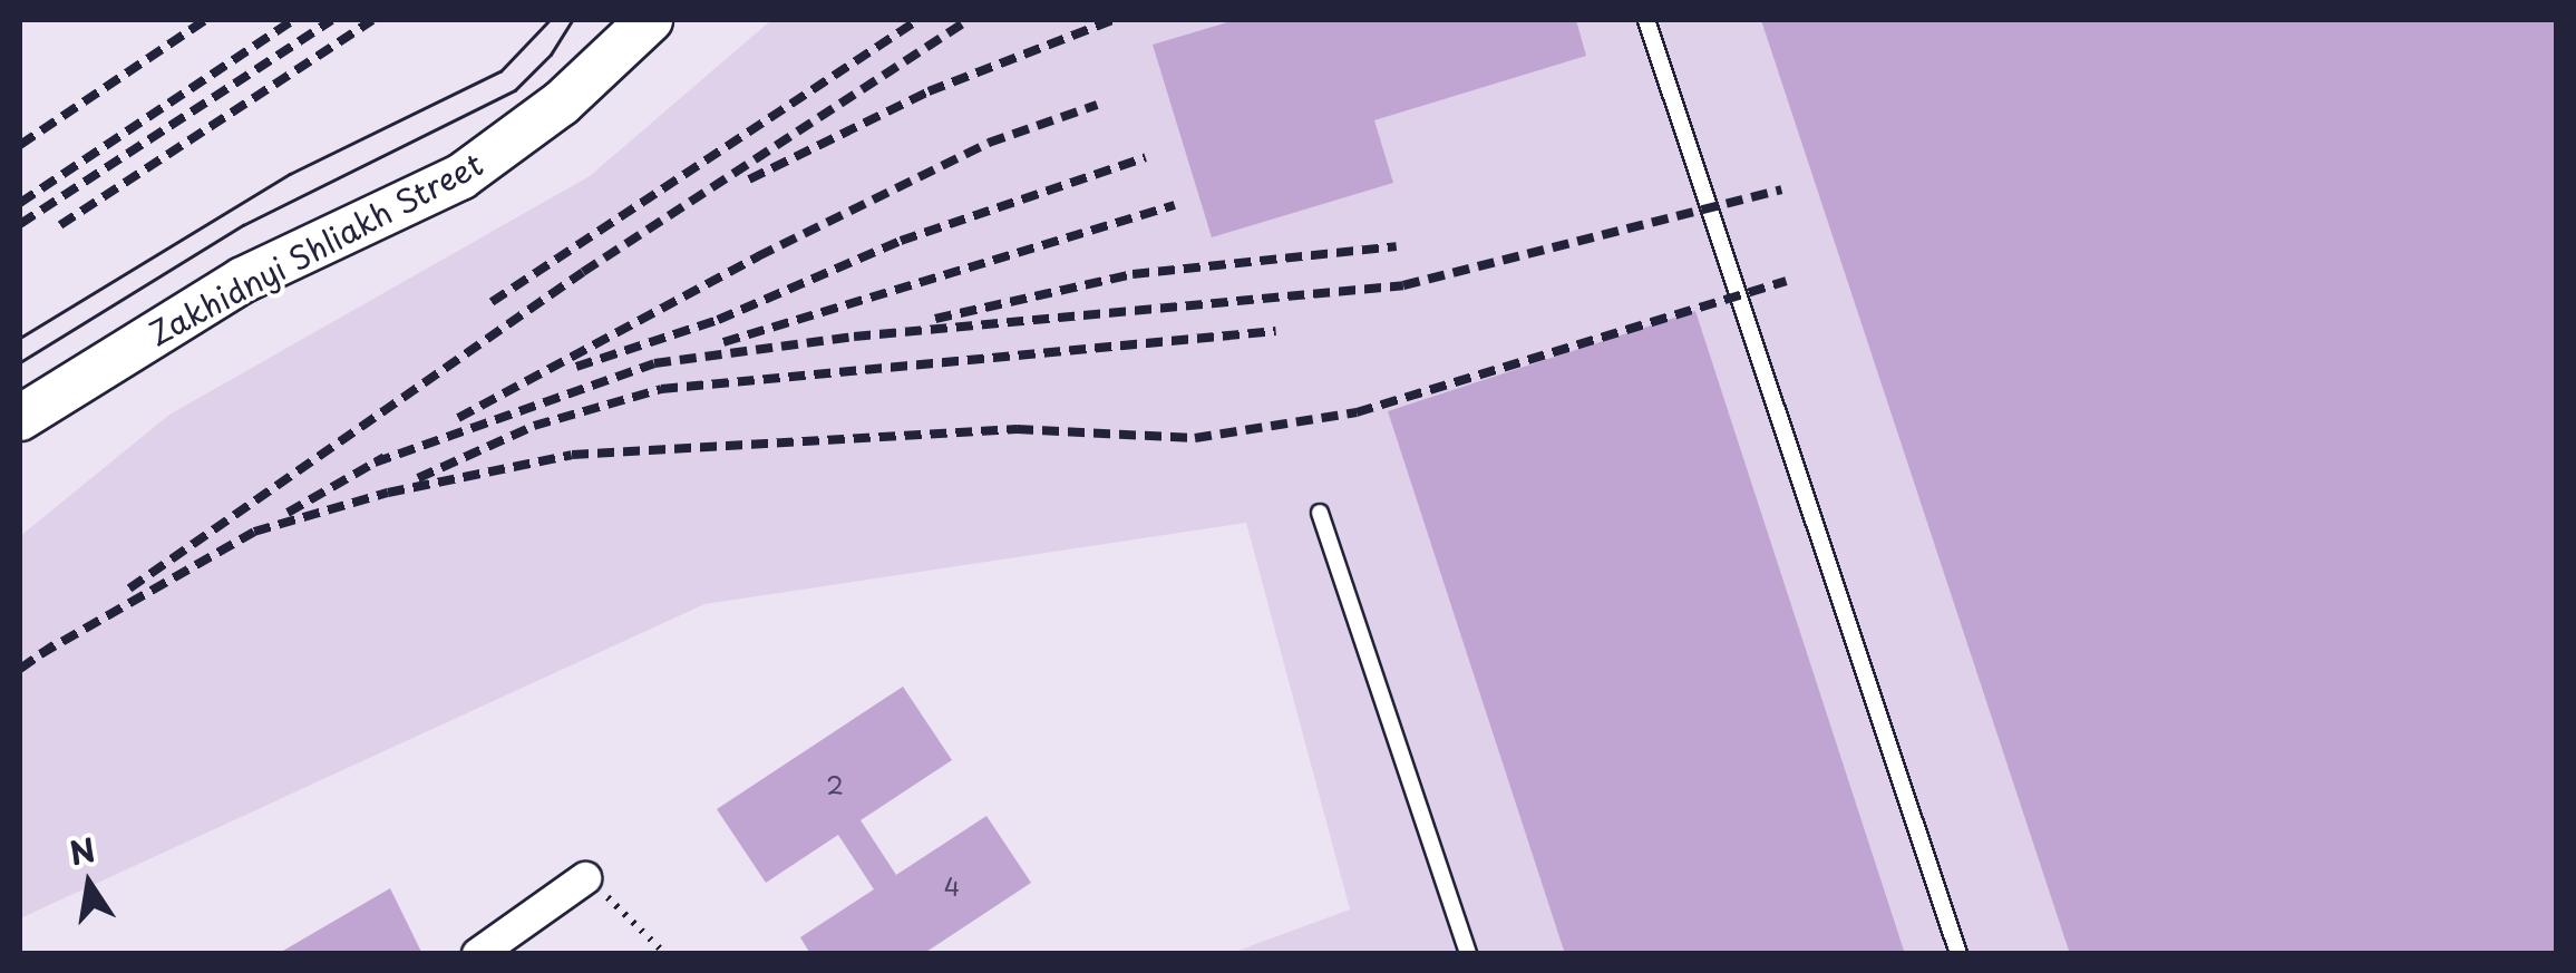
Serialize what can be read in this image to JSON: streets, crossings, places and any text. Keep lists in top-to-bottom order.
{
  "streets": {
    "street": ["Zakhidnyi Shliakh Street"]
  },
  "house_numbers": ["2", "4"],
  "north": "top"
}
